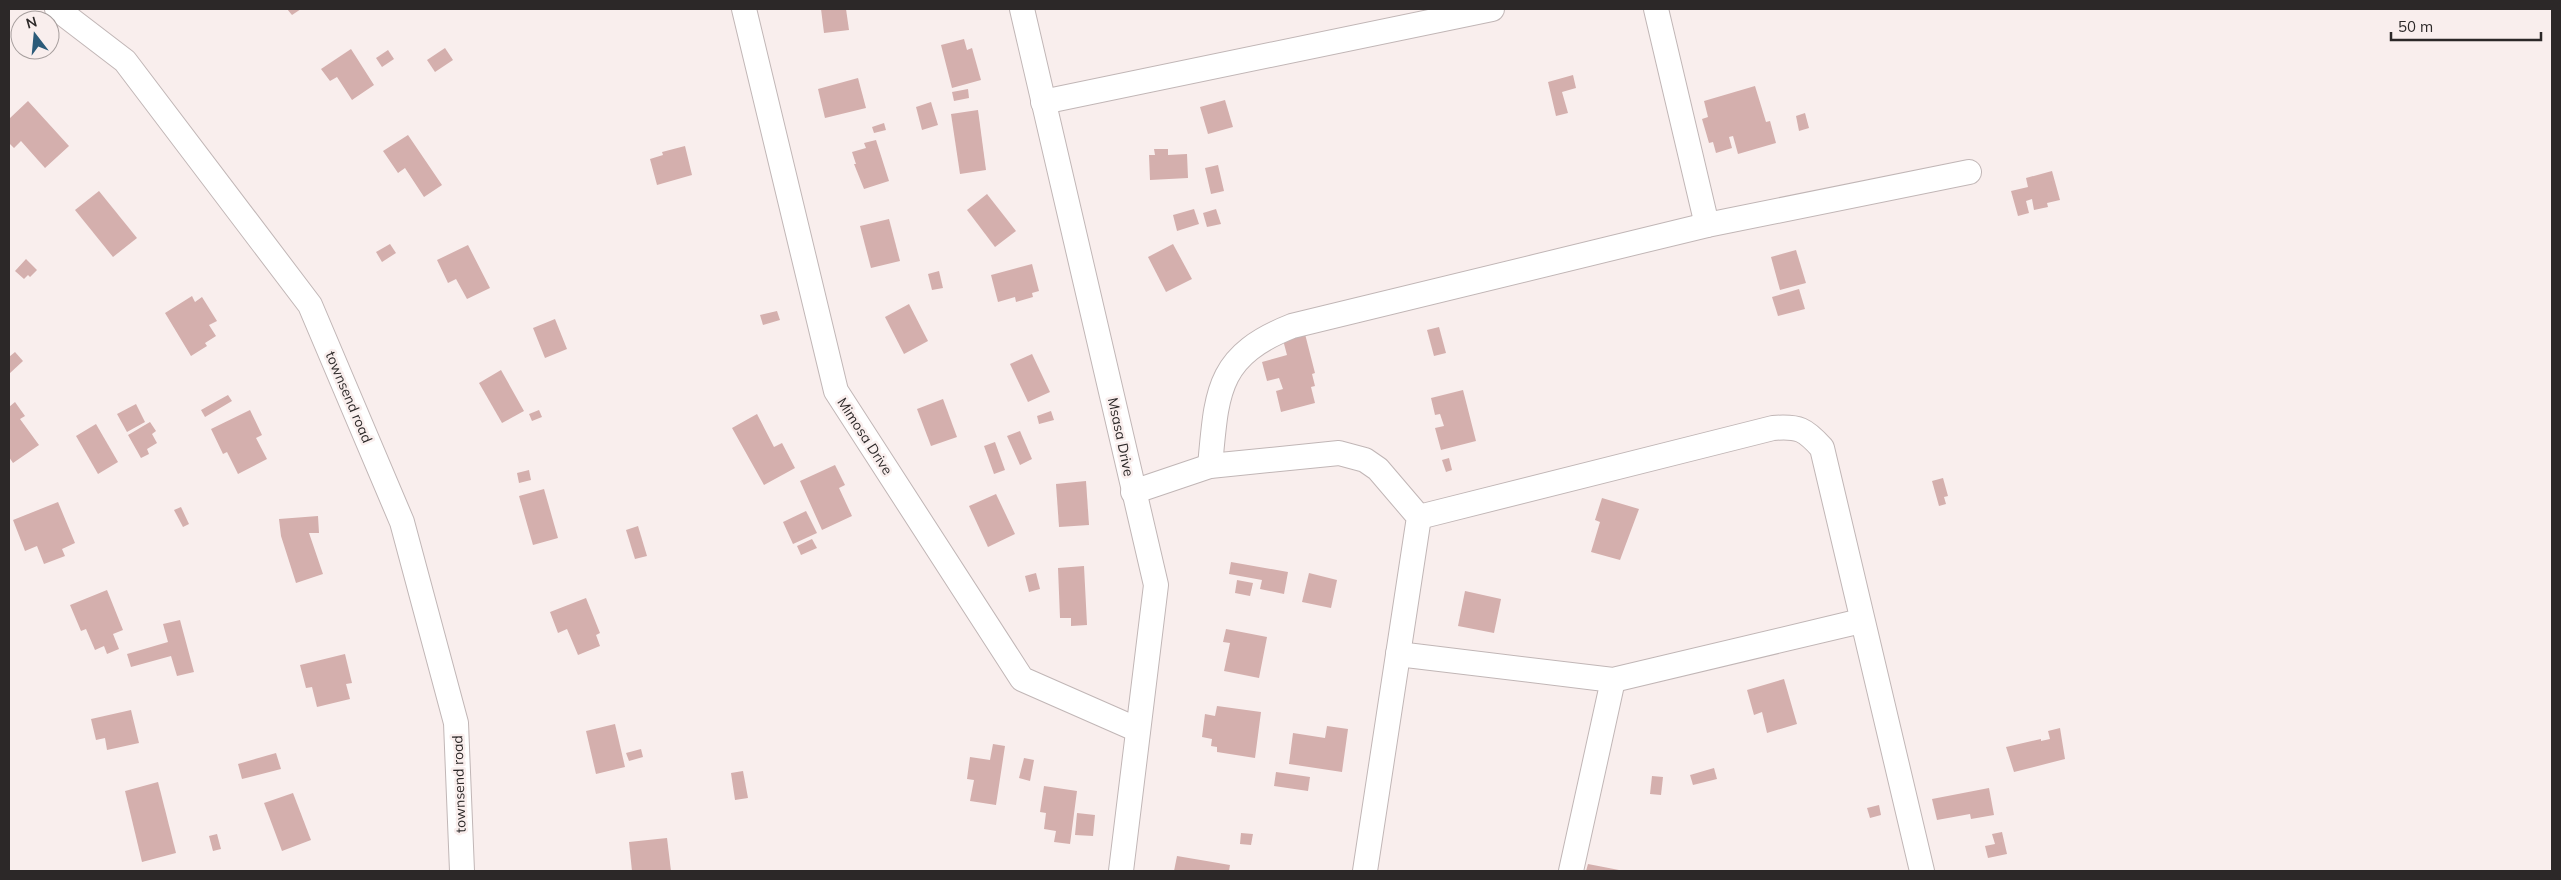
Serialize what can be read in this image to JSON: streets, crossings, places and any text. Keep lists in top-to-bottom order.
{
  "streets": {
    "street": ["townsend road", "Mimosa Drive", "Msasa Drive"]
  },
  "crossings": [
    ["Mimosa Drive", "Msasa Drive"]
  ],
  "scale_bar": "50 m",
  "north": "top"
}
